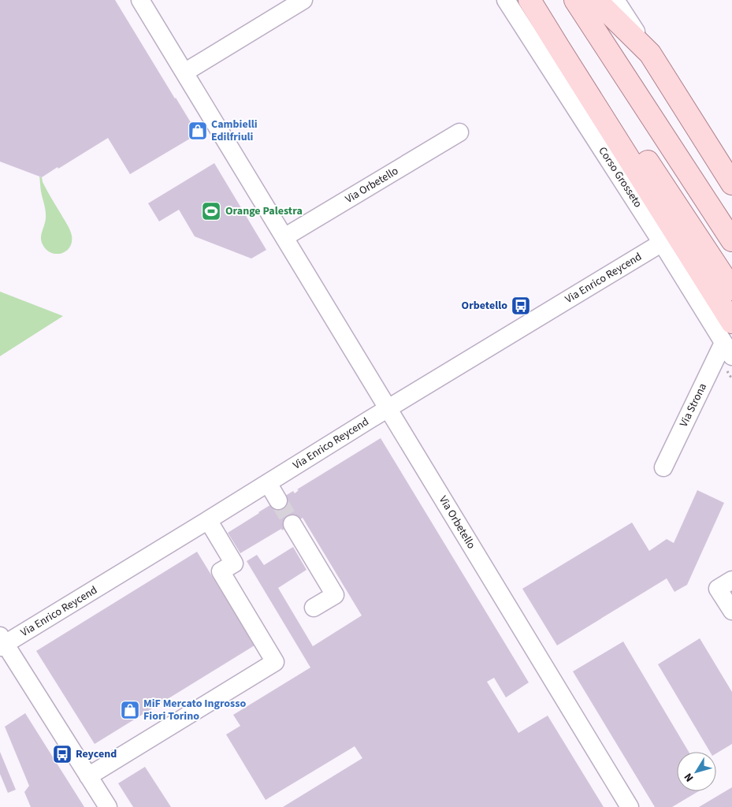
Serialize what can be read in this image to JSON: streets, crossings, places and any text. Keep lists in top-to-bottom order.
{
  "streets": {
    "main road": ["Corso Grosseto"],
    "street": ["Via Orbetello", "Via Enrico Reycend", "Via Strona"]
  },
  "crossings": [
    ["Corso Grosseto", "Via Enrico Reycend"],
    ["Corso Grosseto", "Via Strona"],
    ["Via Orbetello", "Via Enrico Reycend"]
  ],
  "places": {
    "shop": ["Cambielli Edilfriuli", "MiF Mercato Ingrosso Fiori Torino"],
    "sports": ["Orange Palestra"],
    "bus stop": ["Orbetello", "Reycend"]
  },
  "north": "bottom left"
}
